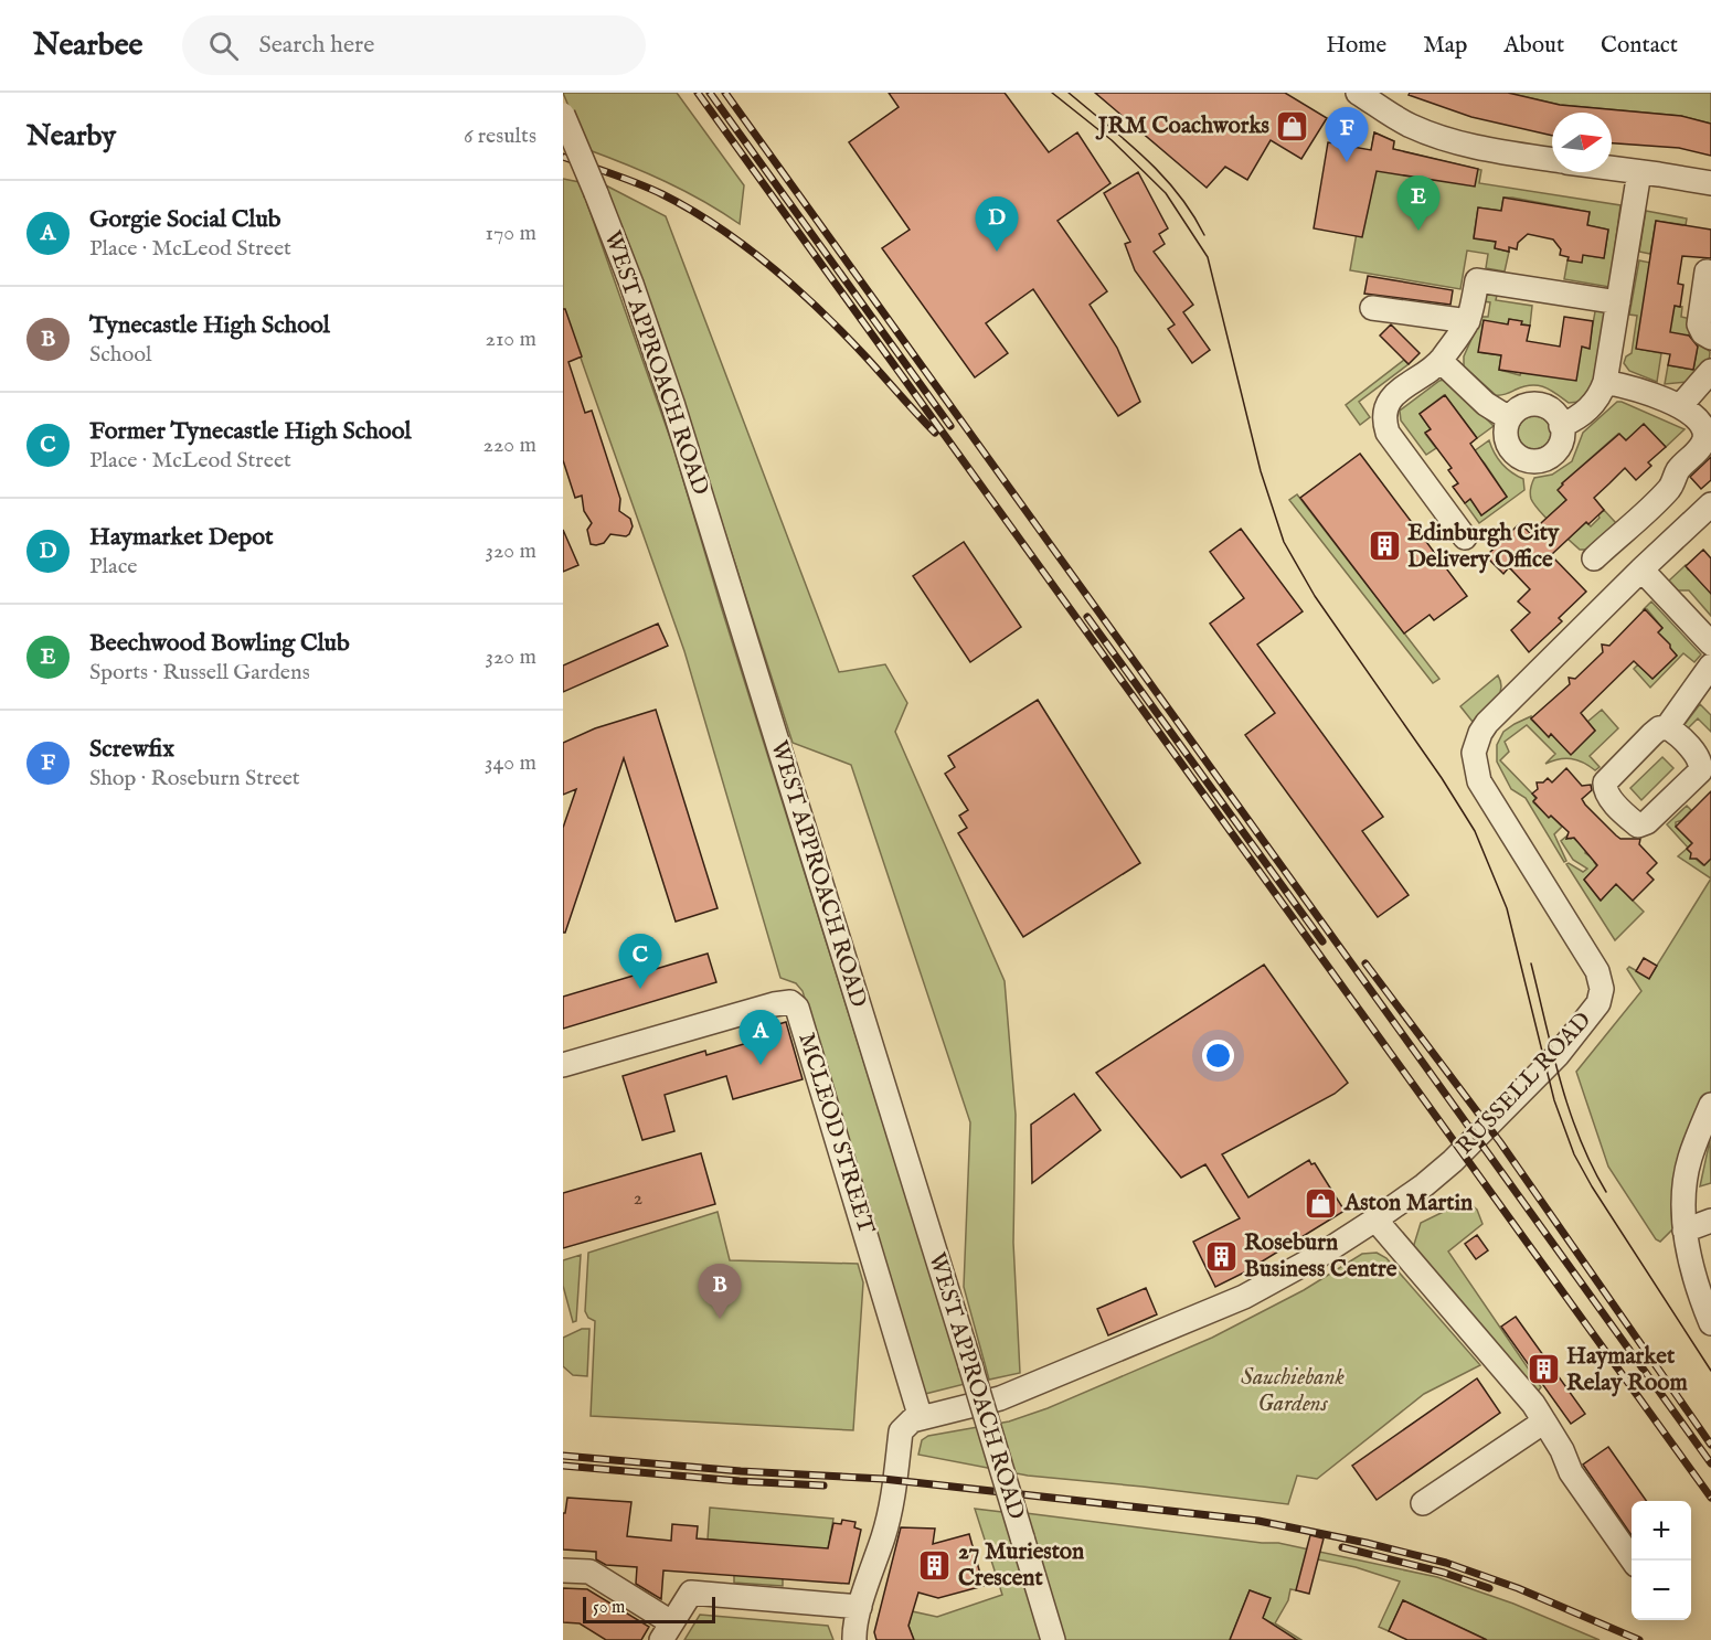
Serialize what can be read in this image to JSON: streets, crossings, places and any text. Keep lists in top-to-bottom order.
{
  "streets": {
    "street": ["WEST APPROACH ROAD", "RUSSELL ROAD", "MCLEOD STREET"]
  },
  "crossings": [
    ["RUSSELL ROAD", "MCLEOD STREET"]
  ],
  "parks": ["Sauchiebank Gardens"],
  "places": {
    "shop": ["JRM Coachworks", "Aston Martin"],
    "building": [
      "Edinburgh City Delivery Office",
      "Roseburn Business Centre",
      "Haymarket Relay Room",
      "27 Murieston Crescent"
    ]
  },
  "house_numbers": ["2"],
  "scale_bar": "50 m",
  "north": "right",
  "page": {
    "header": "Nearbee",
    "search": "Search here",
    "nav": [
      "Home",
      "Map",
      "About",
      "Contact"
    ],
    "heading": ["Nearby", "6 results"],
    "pins": [
      "F",
      "E",
      "D",
      "C",
      "A",
      "B"
    ],
    "list": [
      {
        "mark": "A",
        "name": "Gorgie Social Club",
        "note": "Place · McLeod Street",
        "value": "170 m"
      },
      {
        "mark": "B",
        "name": "Tynecastle High School",
        "note": "School",
        "value": "210 m"
      },
      {
        "mark": "C",
        "name": "Former Tynecastle High School",
        "note": "Place · McLeod Street",
        "value": "220 m"
      },
      {
        "mark": "D",
        "name": "Haymarket Depot",
        "note": "Place",
        "value": "320 m"
      },
      {
        "mark": "E",
        "name": "Beechwood Bowling Club",
        "note": "Sports · Russell Gardens",
        "value": "320 m"
      },
      {
        "mark": "F",
        "name": "Screwfix",
        "note": "Shop · Roseburn Street",
        "value": "340 m"
      }
    ],
    "map_buttons": ["+", "−"],
    "scale": "50 m"
  }
}
